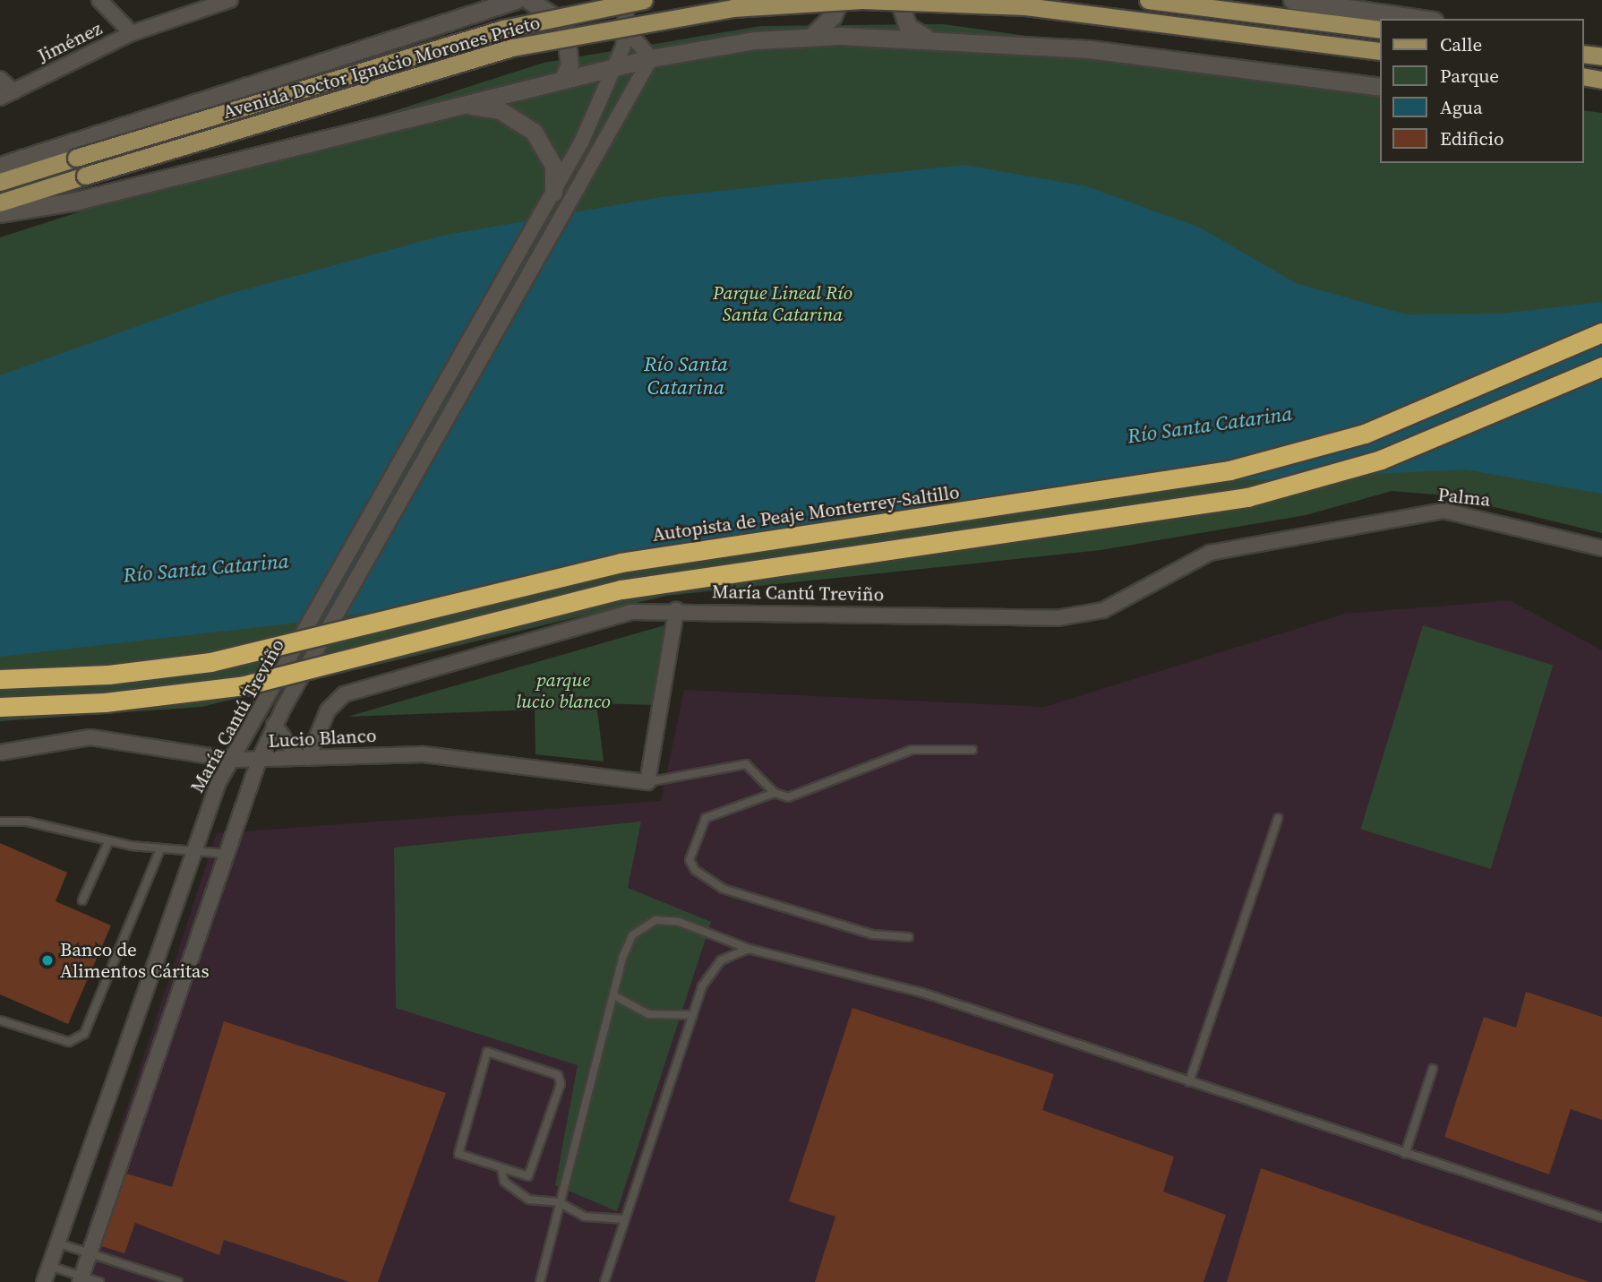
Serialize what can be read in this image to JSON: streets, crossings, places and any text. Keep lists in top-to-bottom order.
{
  "streets": {
    "highway": ["Autopista de Peaje Monterrey-Saltillo"],
    "main road": ["Avenida Doctor Ignacio Morones Prieto"],
    "street": [
      "Jiménez",
      "Palma",
      "María Cantú Treviño",
      "Lucio Blanco"
    ]
  },
  "crossings": [
    ["Palma", "María Cantú Treviño"],
    ["María Cantú Treviño", "Lucio Blanco"]
  ],
  "water": ["Río Santa Catarina"],
  "parks": ["Parque Lineal Río Santa Catarina", "parque lucio blanco"],
  "places": ["Banco de Alimentos Cáritas"],
  "legend": [
    "Calle",
    "Parque",
    "Agua",
    "Edificio"
  ]
}
